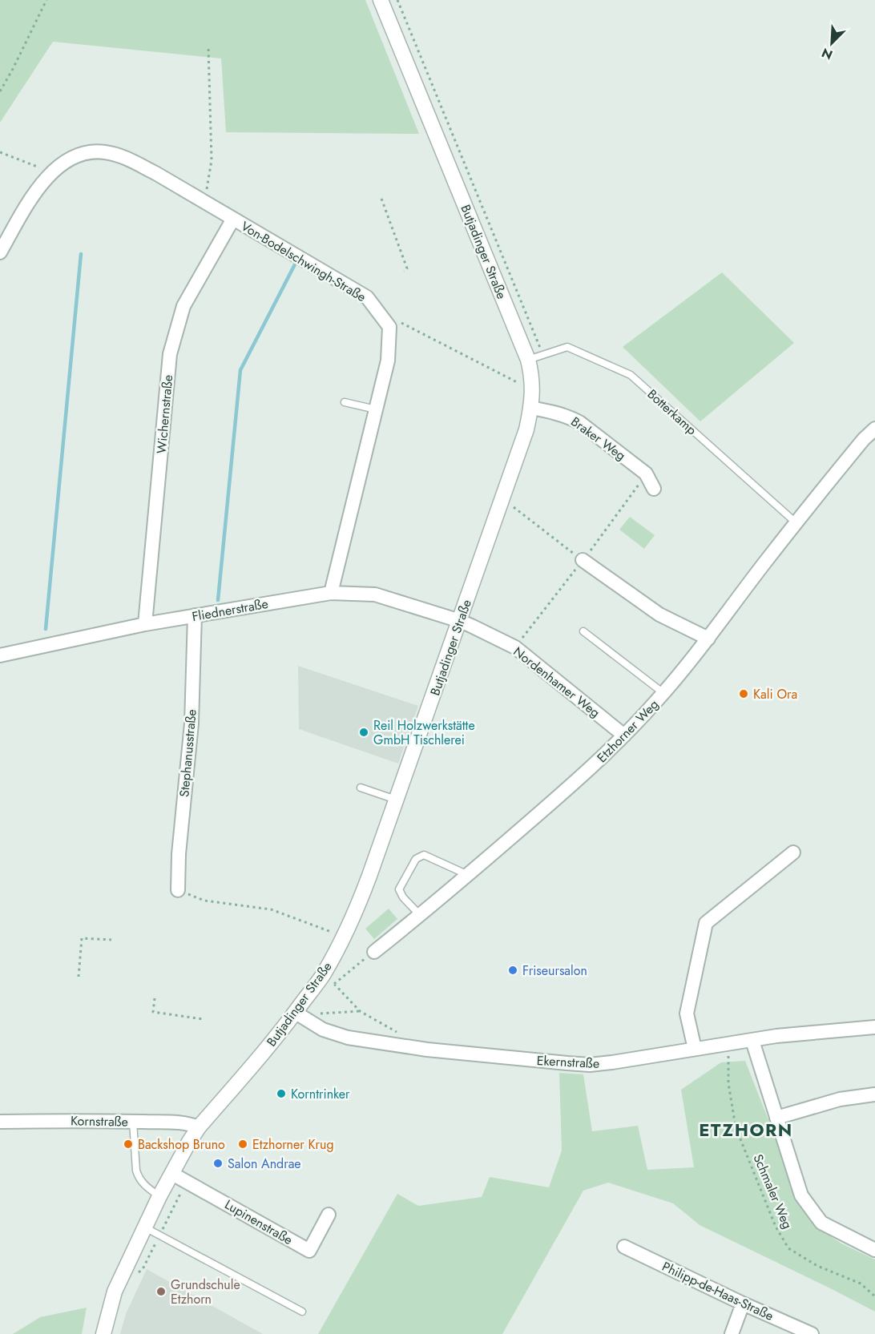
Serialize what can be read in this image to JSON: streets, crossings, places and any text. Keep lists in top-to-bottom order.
{
  "streets": {
    "street": [
      "Butjadinger Straße",
      "Von-Bodelschwingh-Straße",
      "Wichernstraße",
      "Braker Weg",
      "Fliednerstraße",
      "Nordenhamer Weg",
      "Etzhorner Weg",
      "Stephanusstraße",
      "Ekernstraße",
      "Kornstraße",
      "Lupinenstraße",
      "Philipp-de-Haas-Straße"
    ],
    "lane": ["Botterkamp"],
    "path": ["Schmaler Weg"]
  },
  "crossings": [
    ["Butjadinger Straße", "Botterkamp"],
    ["Butjadinger Straße", "Braker Weg"],
    ["Butjadinger Straße", "Fliednerstraße"],
    ["Butjadinger Straße", "Nordenhamer Weg"],
    ["Butjadinger Straße", "Ekernstraße"],
    ["Butjadinger Straße", "Kornstraße"],
    ["Butjadinger Straße", "Lupinenstraße"],
    ["Von-Bodelschwingh-Straße", "Wichernstraße"],
    ["Botterkamp", "Etzhorner Weg"],
    ["Wichernstraße", "Fliednerstraße"],
    ["Fliednerstraße", "Nordenhamer Weg"],
    ["Fliednerstraße", "Stephanusstraße"],
    ["Nordenhamer Weg", "Etzhorner Weg"],
    ["Ekernstraße", "Schmaler Weg"]
  ],
  "districts": ["ETZHORN"],
  "places": [
    "Kali Ora",
    "Reil Holzwerkstätte GmbH Tischlerei",
    "Friseursalon",
    "Korntrinker",
    "Backshop Bruno",
    "Etzhorner Krug",
    "Salon Andrae",
    "Grundschule Etzhorn"
  ],
  "north": "bottom left"
}
